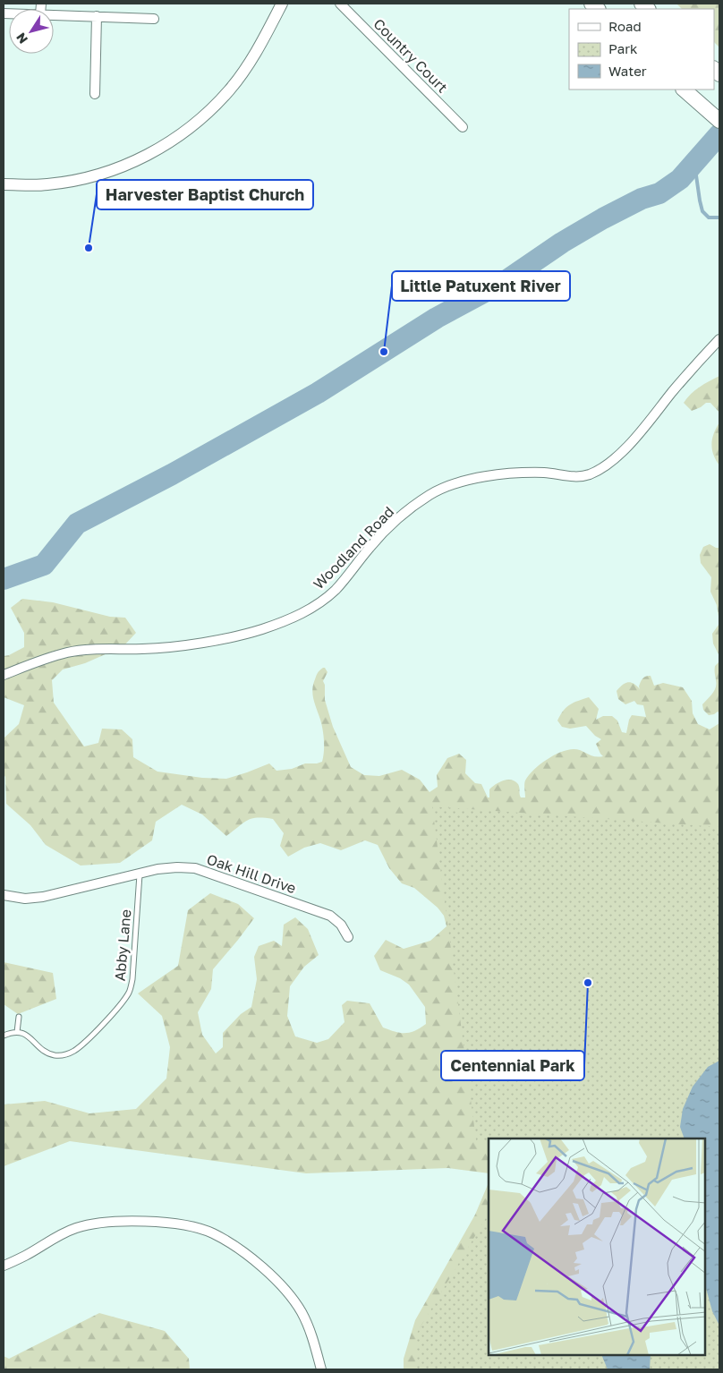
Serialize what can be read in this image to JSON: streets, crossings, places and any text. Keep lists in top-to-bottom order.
{
  "streets": {
    "street": ["Country Court", "Woodland Road", "Oak Hill Drive"],
    "lane": ["Abby Lane"]
  },
  "crossings": [
    ["Oak Hill Drive", "Abby Lane"]
  ],
  "places": ["Harvester Baptist Church", "Little Patuxent River", "Centennial Park"],
  "legend": ["Road", "Park", "Water"],
  "north": "bottom left"
}
